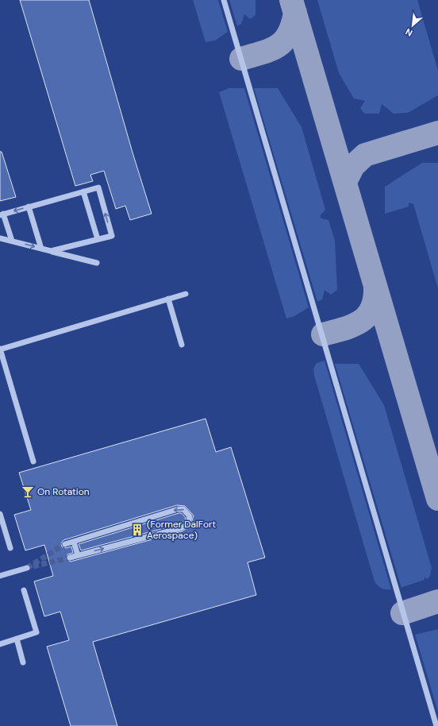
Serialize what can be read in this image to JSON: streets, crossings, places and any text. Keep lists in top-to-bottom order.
{
  "places": {
    "bar": ["On Rotation"],
    "building": ["(Former DalFort Aerospace)"]
  },
  "north": "bottom left"
}
